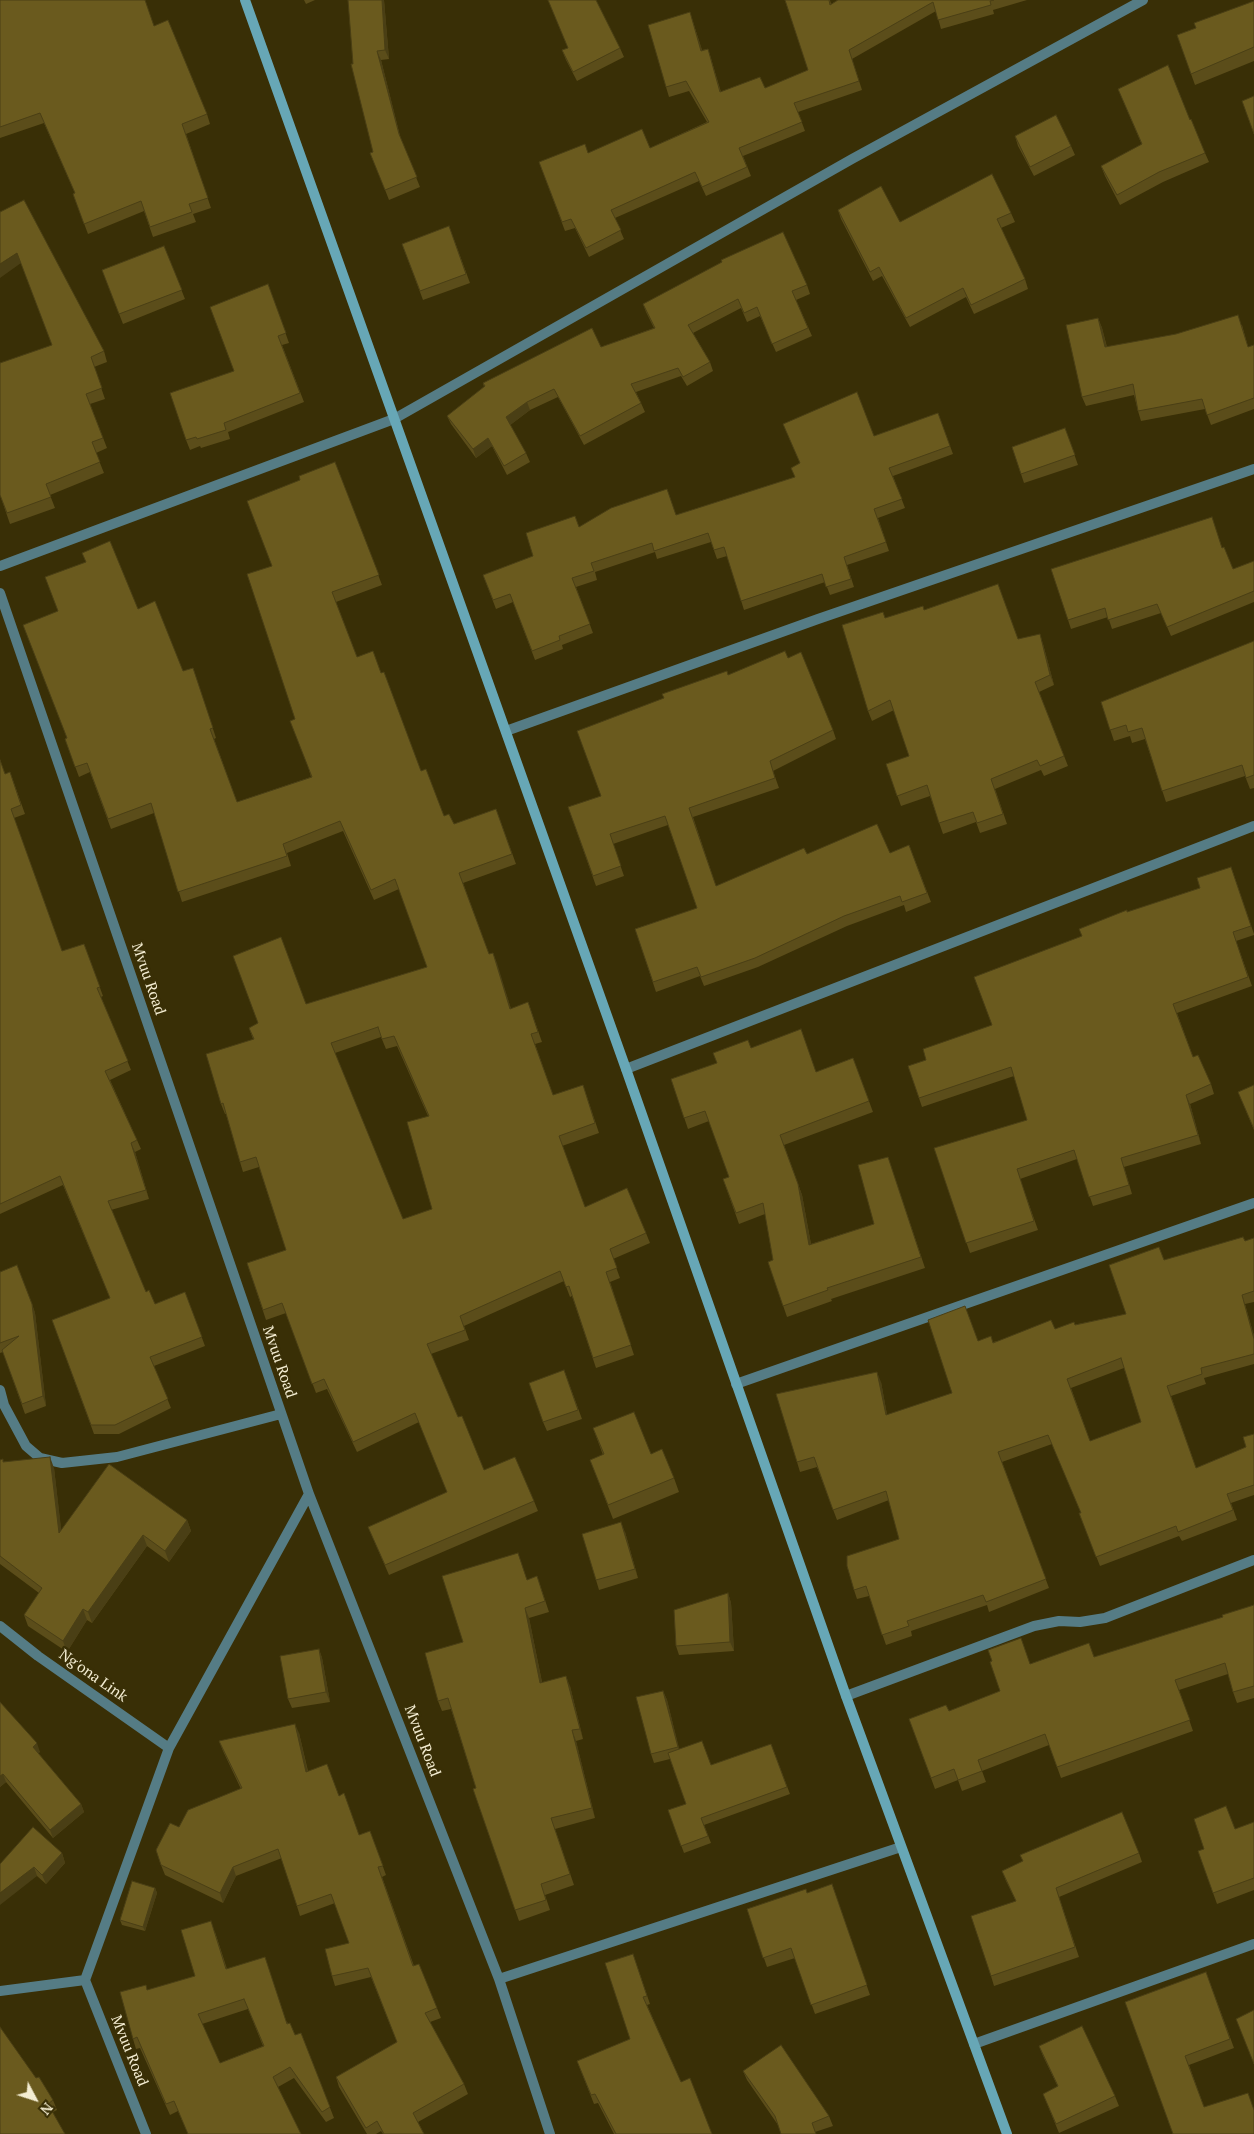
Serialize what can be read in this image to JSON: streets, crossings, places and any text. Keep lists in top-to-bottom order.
{
  "streets": {
    "street": ["Mvuu Road", "Ng'ona Link"]
  },
  "north": "bottom right"
}
